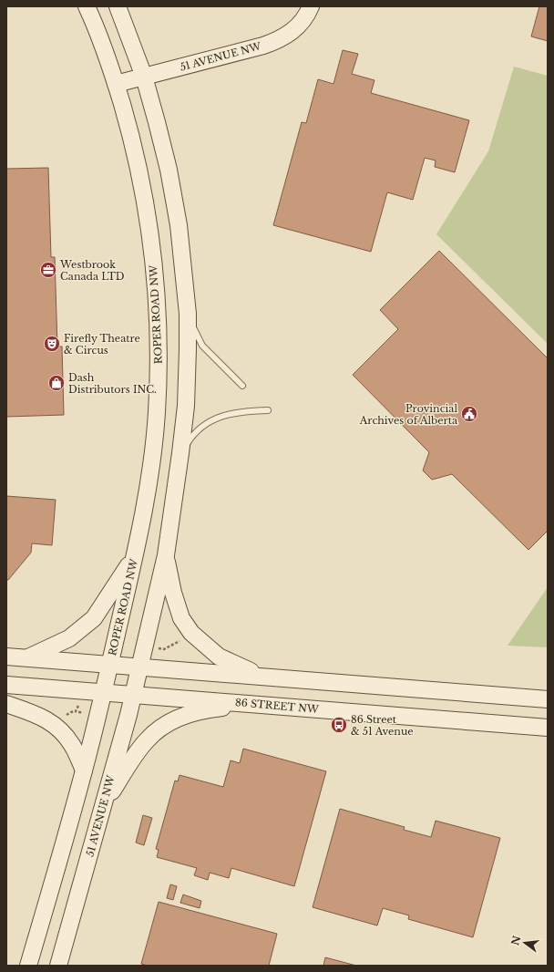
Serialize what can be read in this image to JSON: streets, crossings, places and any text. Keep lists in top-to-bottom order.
{
  "streets": {
    "main road": ["51 AVENUE NW", "ROPER ROAD NW", "86 STREET NW"]
  },
  "crossings": [
    ["51 AVENUE NW", "ROPER ROAD NW"],
    ["51 AVENUE NW", "86 STREET NW"],
    ["ROPER ROAD NW", "86 STREET NW"]
  ],
  "places": {
    "office": ["Westbrook Canada LTD"],
    "theatre": ["Firefly Theatre & Circus"],
    "shop": ["Dash Distributors INC."],
    "public building": ["Provincial Archives of Alberta"],
    "bus stop": ["86 Street & 51 Avenue"]
  },
  "north": "left"
}
